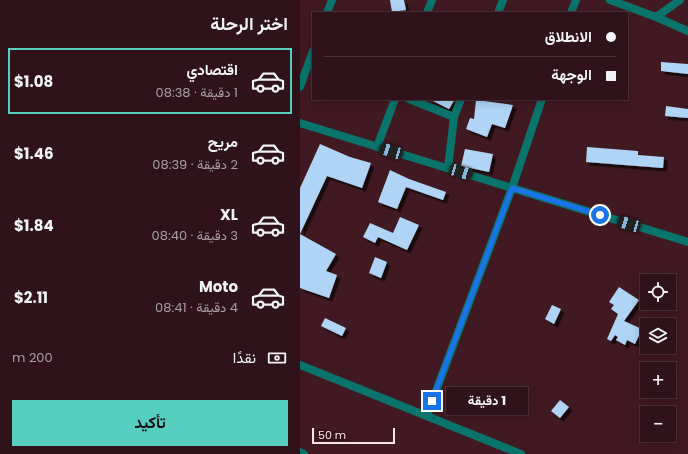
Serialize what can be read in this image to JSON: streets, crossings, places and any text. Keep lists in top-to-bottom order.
{
  "scale_bar": "50 m",
  "page": {
    "heading": "اختر الرحلة",
    "banner": ["الانطلاق", "الوجهة"],
    "list": [
      {
        "name": "اقتصادي",
        "note": "1 دقيقة · 08:38",
        "value": "$1.08"
      },
      {
        "name": "مريح",
        "note": "2 دقيقة · 08:39",
        "value": "$1.46"
      },
      {
        "name": "XL",
        "note": "3 دقيقة · 08:40",
        "value": "$1.84"
      },
      {
        "name": "Moto",
        "note": "4 دقيقة · 08:41",
        "value": "$2.11"
      }
    ],
    "map_buttons": ["+", "−"],
    "pay": ["نقدًا", "200 m"],
    "bubble": "1 دقيقة",
    "buttons": "تأكيد",
    "scale": "50 m"
  }
}
